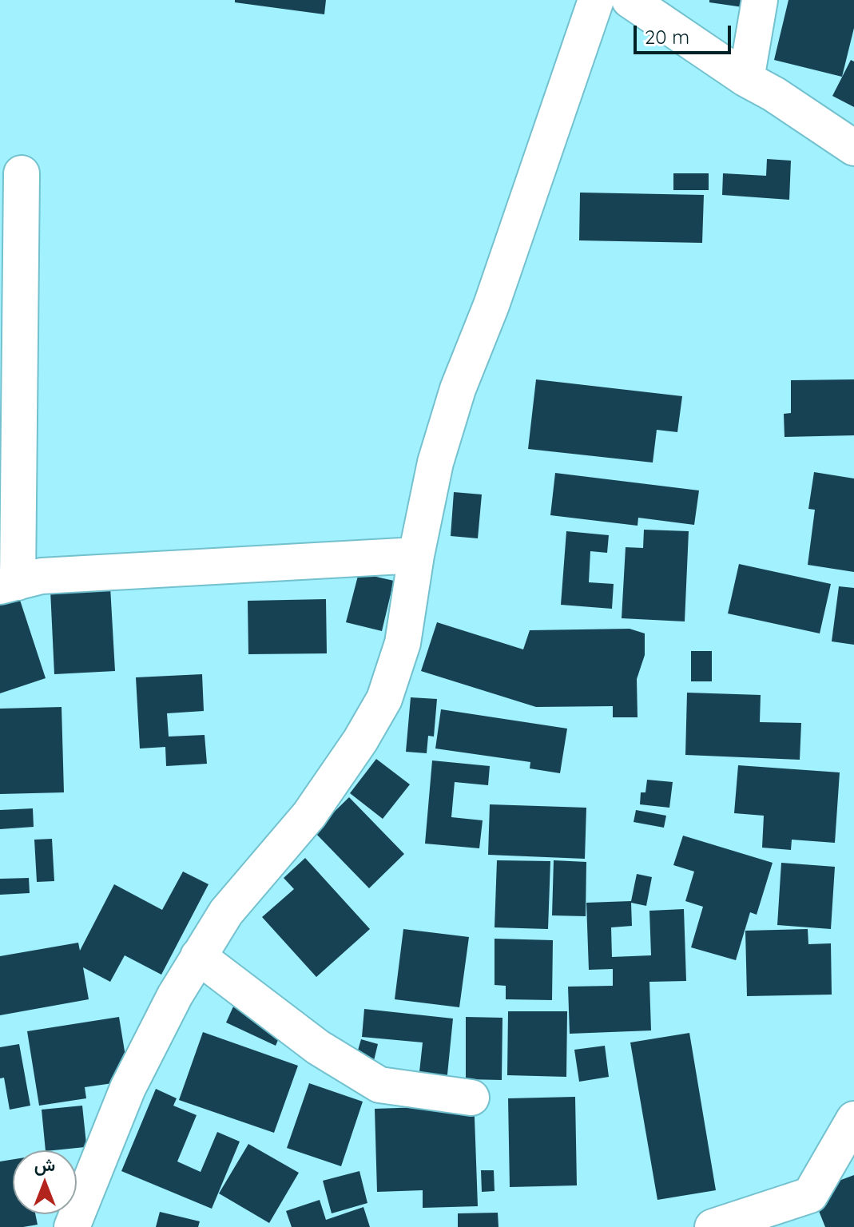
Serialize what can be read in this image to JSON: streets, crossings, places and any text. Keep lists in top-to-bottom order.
{
  "scale_bar": "20 m",
  "north": "top"
}
